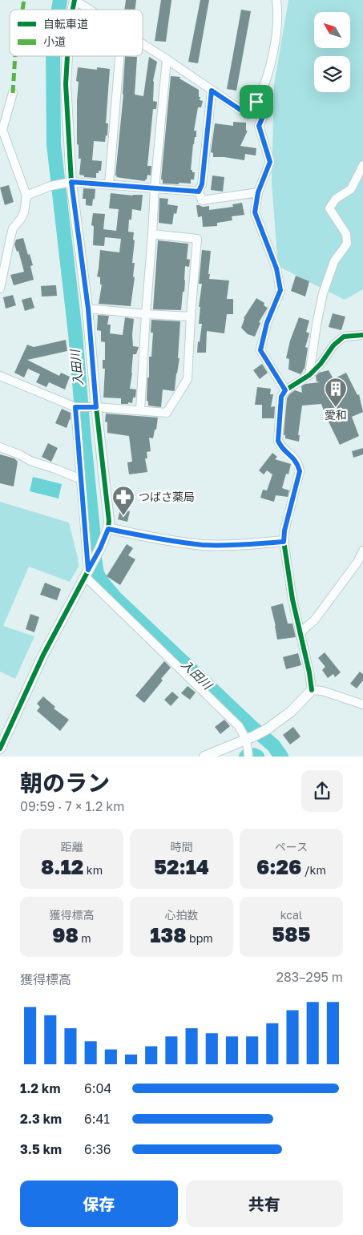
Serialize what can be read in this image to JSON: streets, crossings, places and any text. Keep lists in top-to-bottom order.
{
  "water": ["入田川"],
  "places": {
    "building": ["愛和"],
    "pharmacy": ["つばさ薬局"]
  },
  "legend": ["自転車道", "小道"],
  "north": "top left",
  "page": {
    "heading": ["朝のラン", "09:59 · 7 × 1.2 km"],
    "stats": [
      ["距離", "8.12 km"],
      ["時間", "52:14"],
      ["ペース", "6:26 /km"],
      ["獲得標高", "98 m"],
      ["心拍数", "138 bpm"],
      ["kcal", "585"]
    ],
    "chart": ["獲得標高", "283–295 m"],
    "list": [
      {
        "name": "1.2 km",
        "note": "6:04"
      },
      {
        "name": "2.3 km",
        "note": "6:41"
      },
      {
        "name": "3.5 km",
        "note": "6:36"
      }
    ],
    "buttons": ["保存", "共有"]
  }
}
